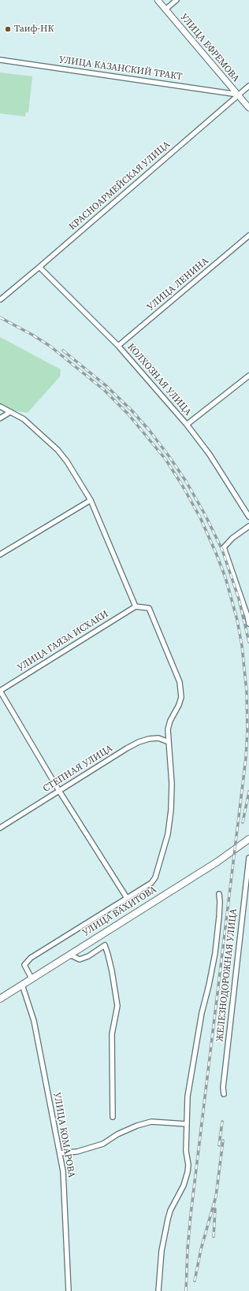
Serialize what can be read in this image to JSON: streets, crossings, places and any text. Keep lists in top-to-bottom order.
{
  "streets": {
    "main road": ["УЛИЦА ВАХИТОВА"],
    "street": [
      "УЛИЦА ЕФРЕМОВА",
      "УЛИЦА КАЗАНСКИЙ ТРАКТ",
      "КРАСНОАРМЕЙСКАЯ УЛИЦА",
      "УЛИЦА ЛЕНИНА",
      "КОЛХОЗНАЯ УЛИЦА",
      "УЛИЦА ГАЯЗА ИСХАКИ",
      "СТЕПНАЯ УЛИЦА",
      "ЖЕЛЕЗНОДОРОЖНАЯ УЛИЦА",
      "УЛИЦА КОМАРОВА"
    ]
  },
  "crossings": [
    ["УЛИЦА ЕФРЕМОВА", "УЛИЦА КАЗАНСКИЙ ТРАКТ"],
    ["УЛИЦА ЕФРЕМОВА", "КРАСНОАРМЕЙСКАЯ УЛИЦА"],
    ["УЛИЦА КАЗАНСКИЙ ТРАКТ", "КРАСНОАРМЕЙСКАЯ УЛИЦА"],
    ["КРАСНОАРМЕЙСКАЯ УЛИЦА", "КОЛХОЗНАЯ УЛИЦА"],
    ["УЛИЦА ЛЕНИНА", "КОЛХОЗНАЯ УЛИЦА"],
    ["УЛИЦА ВАХИТОВА", "УЛИЦА КОМАРОВА"]
  ],
  "places": ["Таиф-НК"]
}
